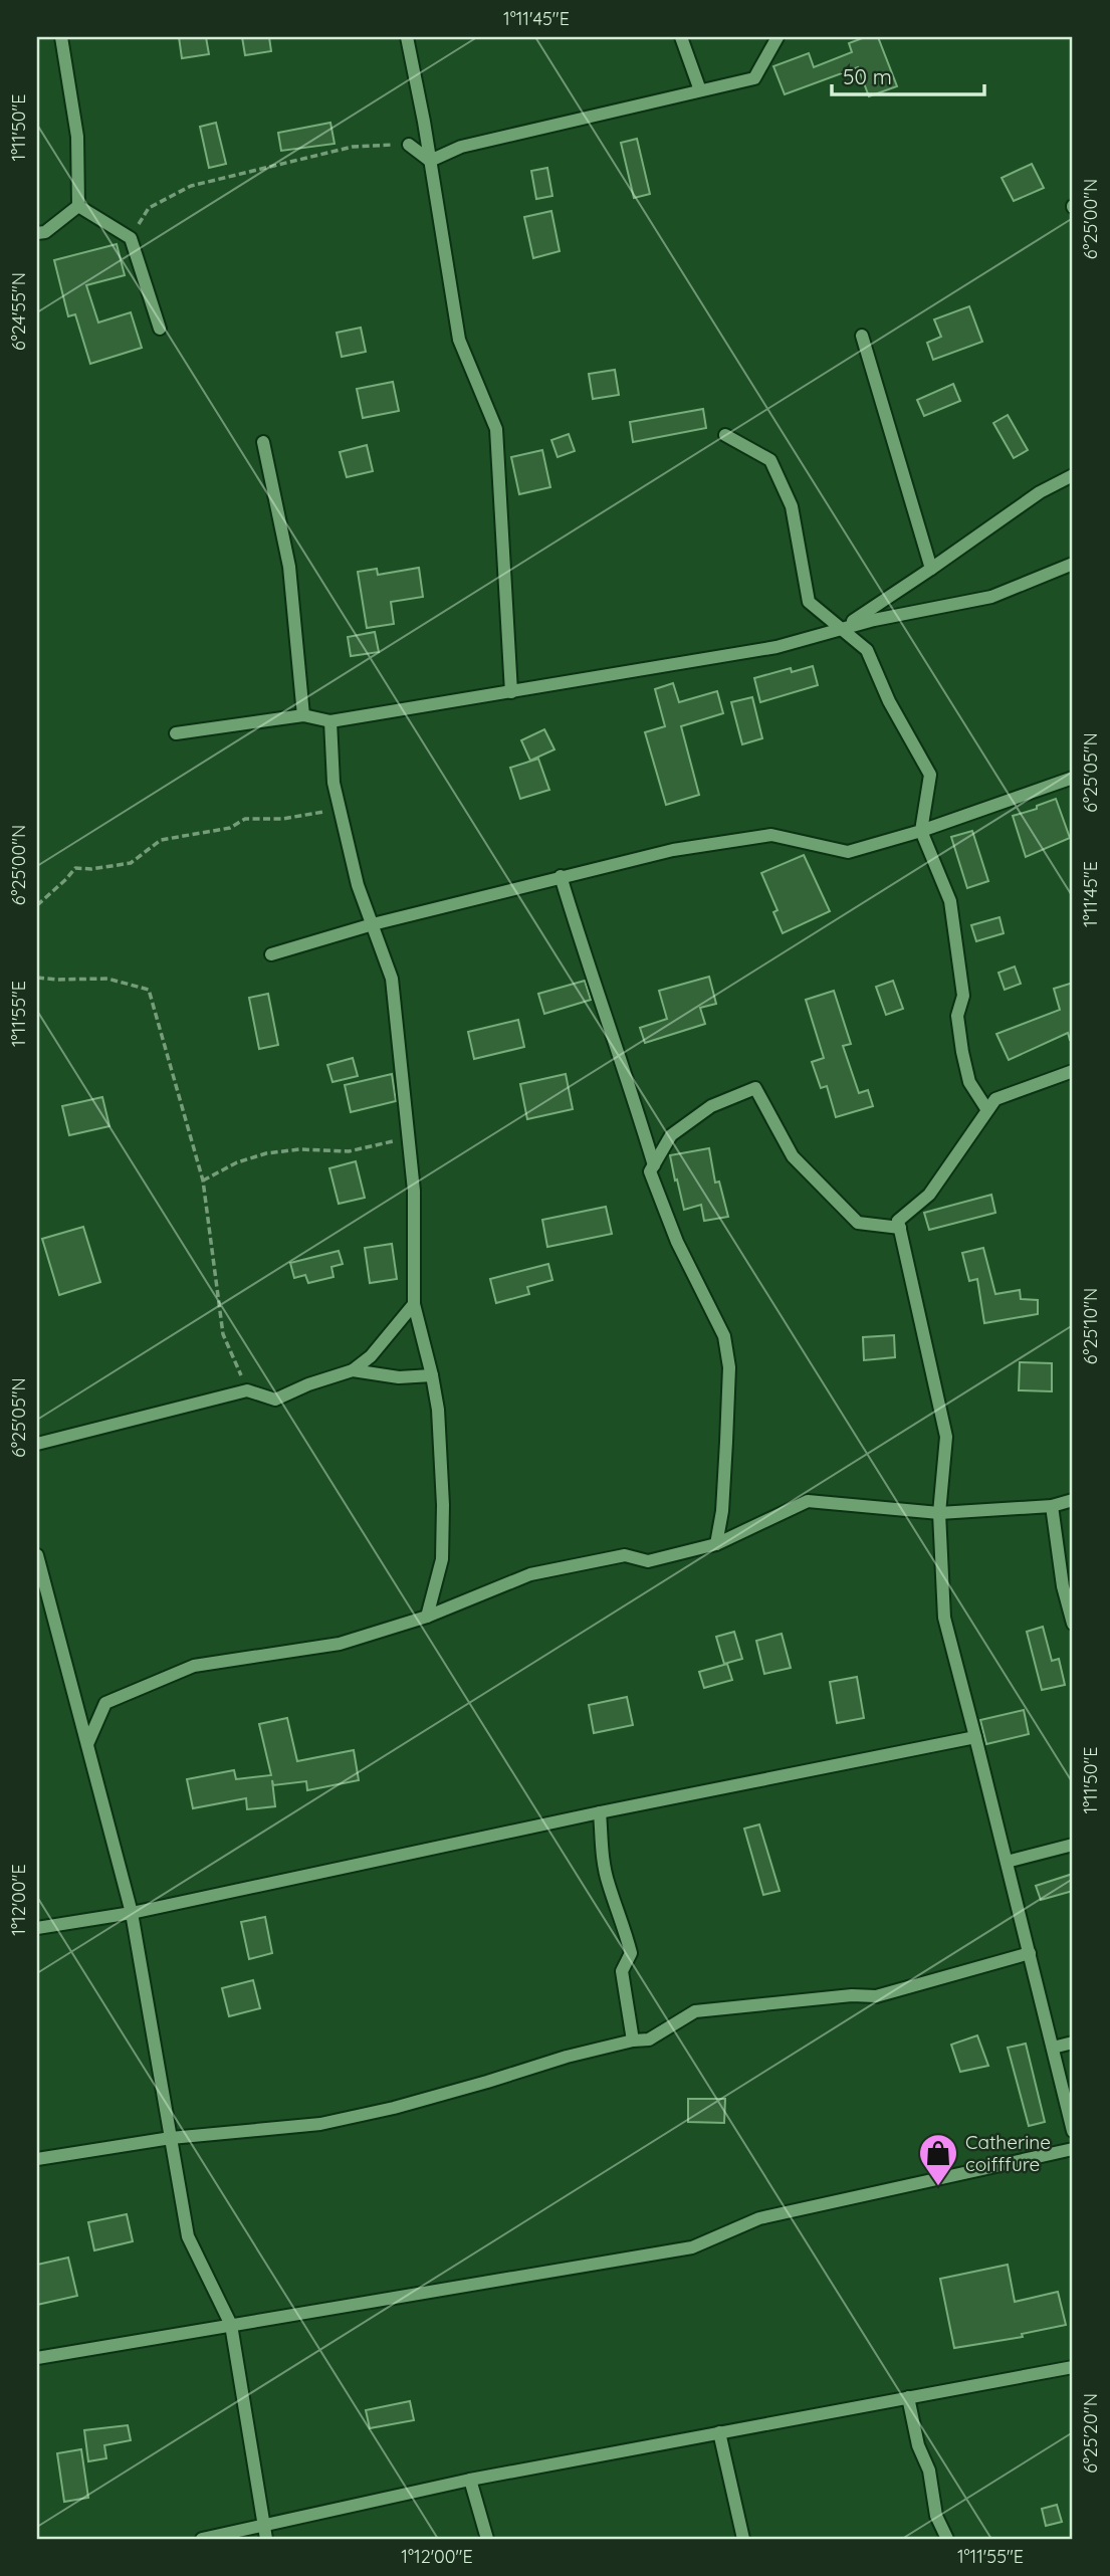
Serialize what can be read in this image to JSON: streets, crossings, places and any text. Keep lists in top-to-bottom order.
{
  "places": {
    "shop": ["Catherine coifffure"]
  },
  "scale_bar": "50 m",
  "coordinates": [
    "1°11'45\"E",
    "1°11'50\"E",
    "6°25'00\"N",
    "6°24'55\"N",
    "6°25'05\"N",
    "1°11'55\"E",
    "6°25'10\"N",
    "1°12'00\"E",
    "6°25'20\"N"
  ]
}
